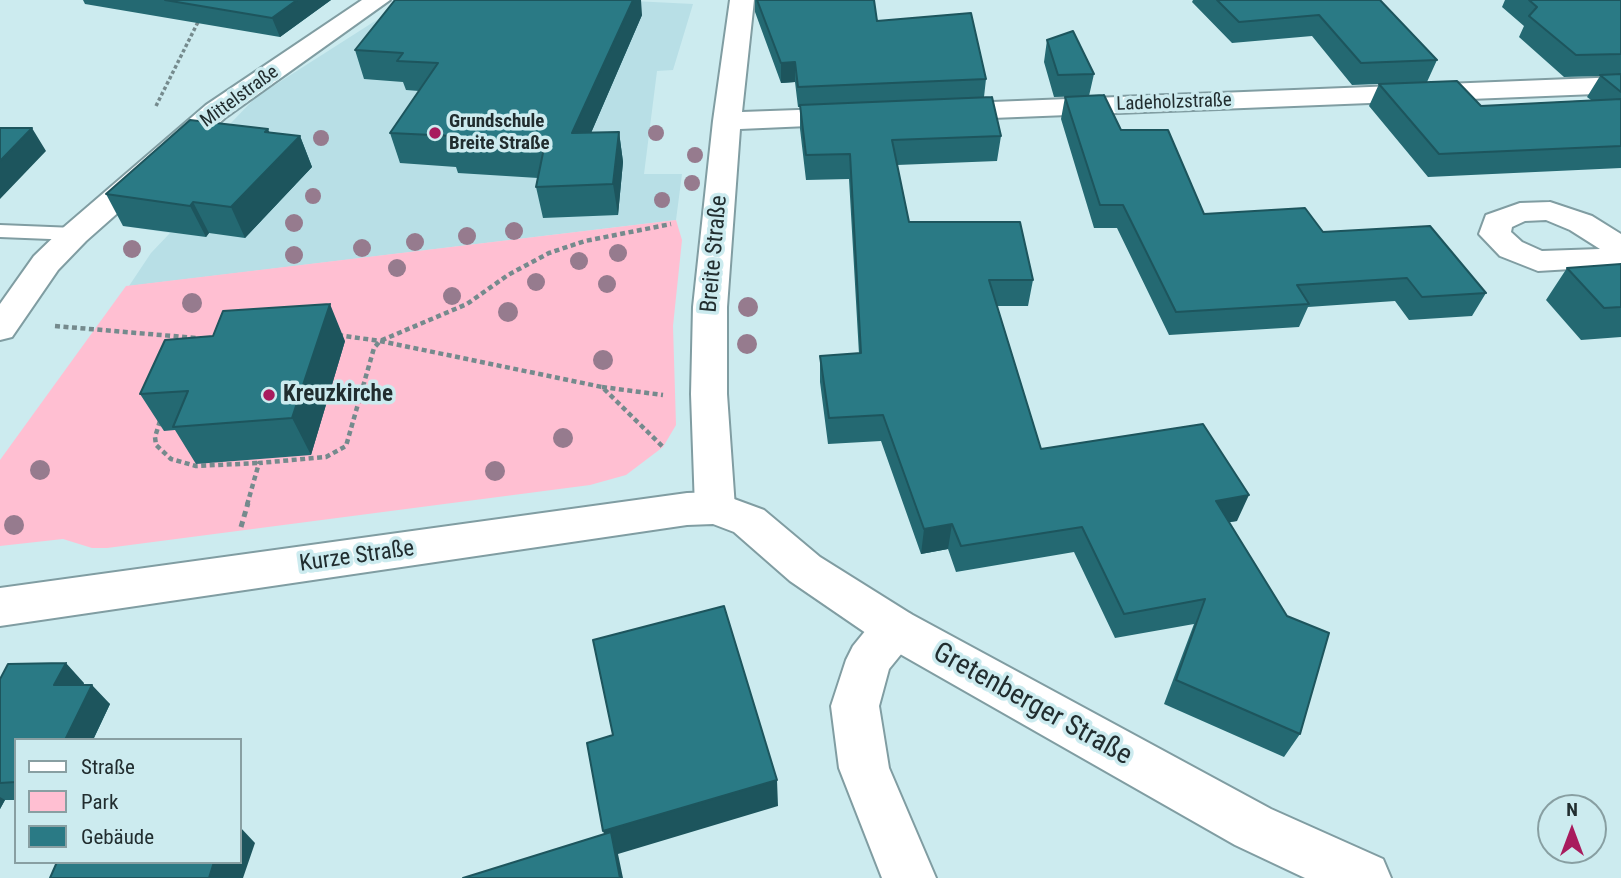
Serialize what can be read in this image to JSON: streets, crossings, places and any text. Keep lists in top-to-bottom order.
{
  "streets": {
    "street": [
      "Mittelstraße",
      "Ladeholzstraße",
      "Breite Straße",
      "Kurze Straße",
      "Gretenberger Straße"
    ]
  },
  "crossings": [
    ["Breite Straße", "Kurze Straße"],
    ["Breite Straße", "Gretenberger Straße"],
    ["Kurze Straße", "Gretenberger Straße"]
  ],
  "places": ["Grundschule Breite Straße", "Kreuzkirche"],
  "legend": ["Straße", "Park", "Gebäude"],
  "north": "top"
}
